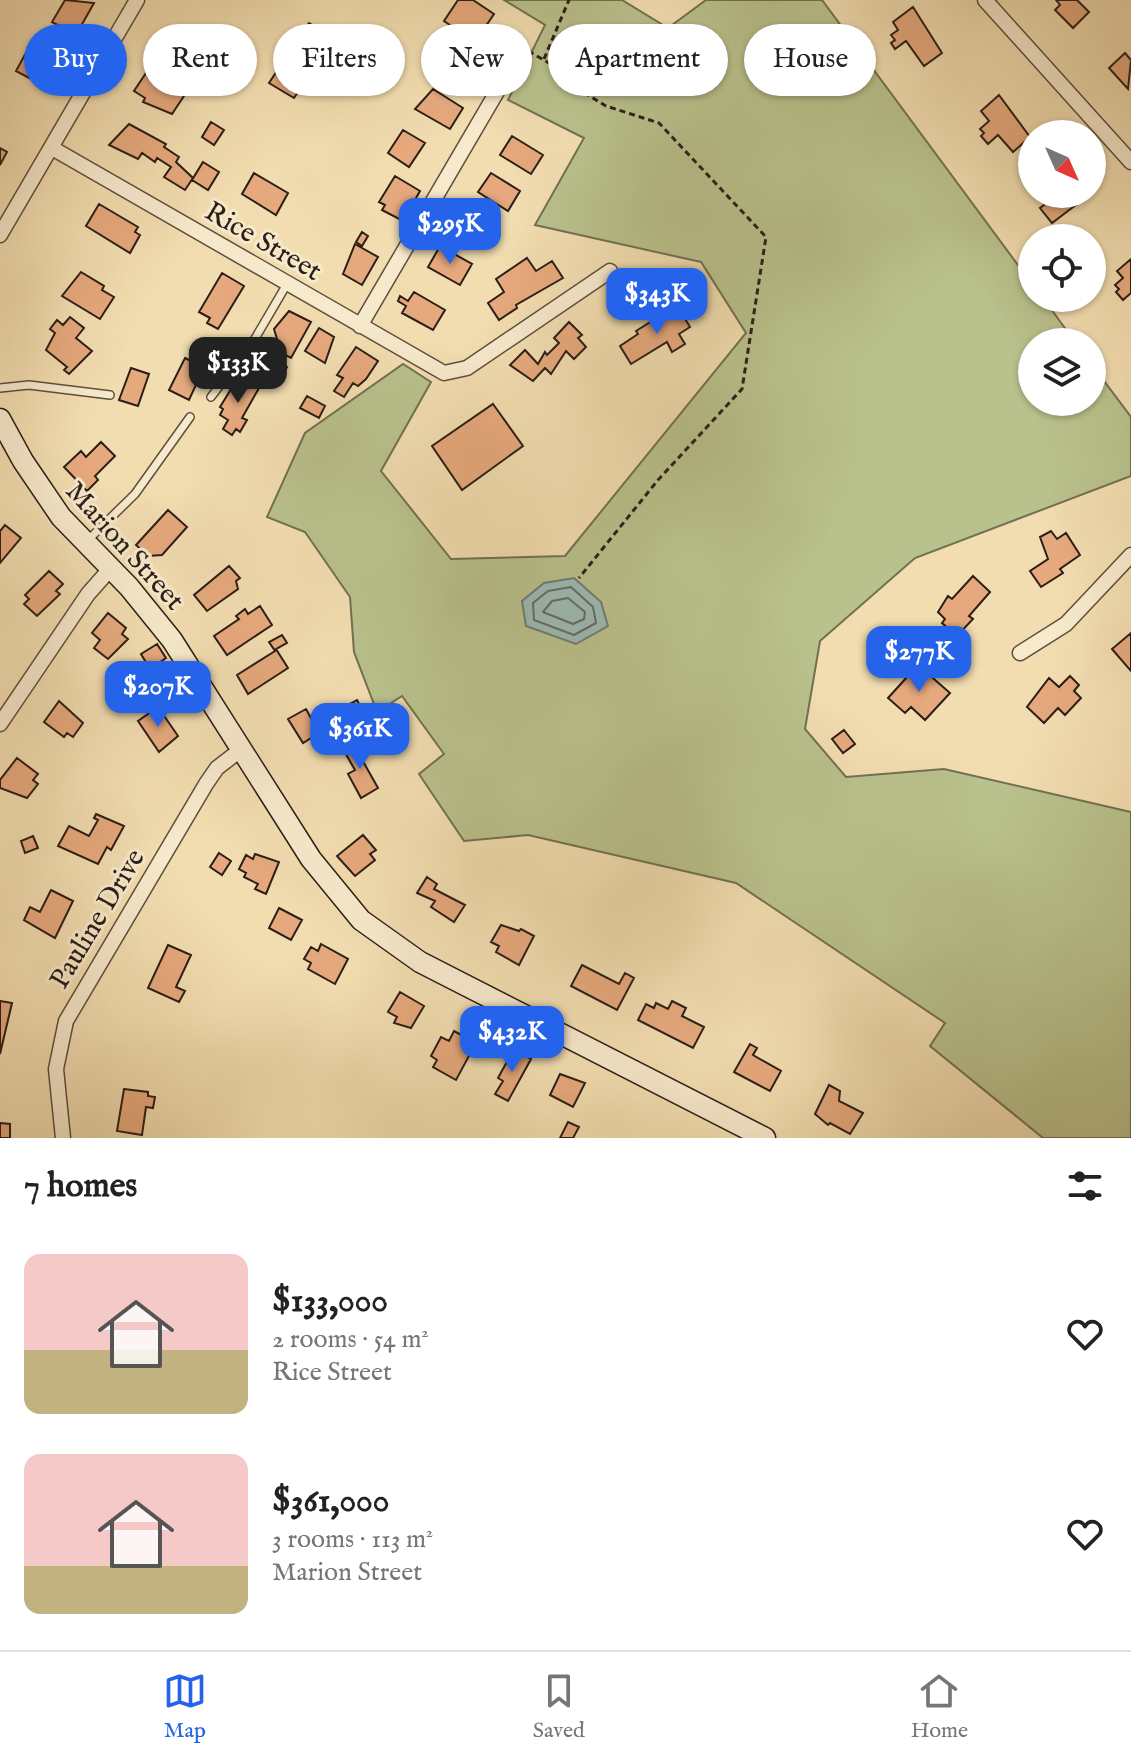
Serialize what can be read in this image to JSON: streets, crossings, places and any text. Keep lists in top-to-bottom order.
{
  "streets": {
    "street": ["Rice Street", "Marion Street", "Pauline Drive"]
  },
  "crossings": [
    ["Marion Street", "Pauline Drive"]
  ],
  "north": "bottom right",
  "page": {
    "chip": [
      "Buy",
      "Rent",
      "Filters",
      "New",
      "Apartment",
      "House"
    ],
    "price": [
      "$295K",
      "$343K",
      "$133K",
      "$277K",
      "$207K",
      "$361K",
      "$432K"
    ],
    "heading": "7 homes",
    "list": [
      {
        "name": "$133,000",
        "note": "2 rooms · 54 m² · Rice Street"
      },
      {
        "name": "$361,000",
        "note": "3 rooms · 113 m² · Marion Street"
      }
    ],
    "tabs": ["Map", "Saved", "Home"]
  }
}
